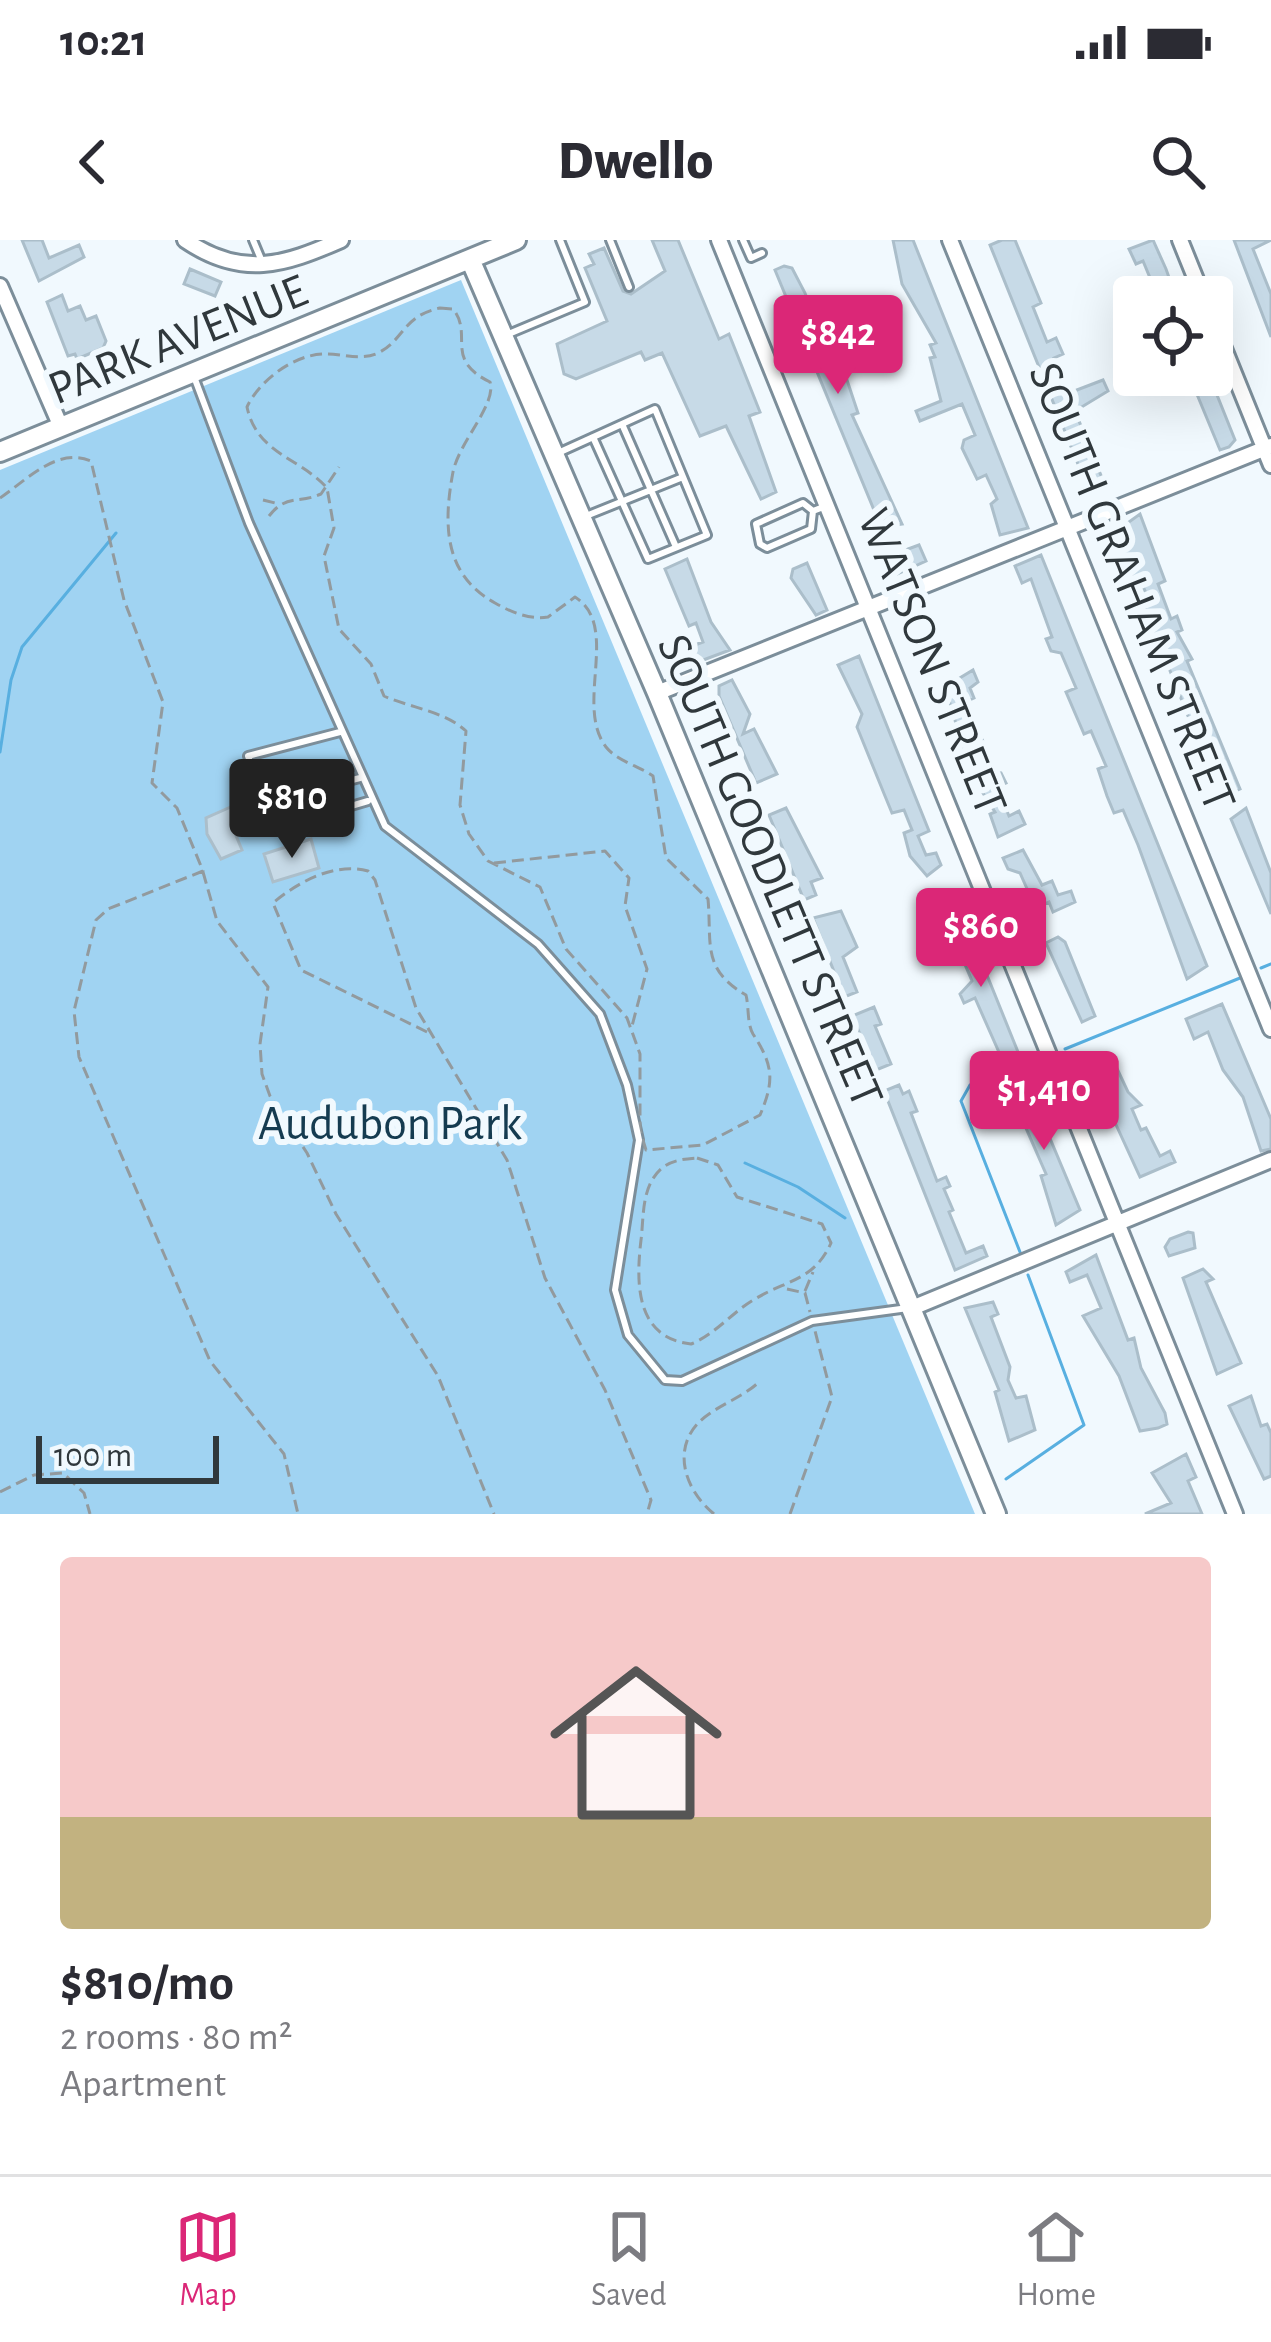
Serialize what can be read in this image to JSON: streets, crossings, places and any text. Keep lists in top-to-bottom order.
{
  "streets": {
    "main road": ["PARK AVENUE", "SOUTH GOODLETT STREET"],
    "street": ["SOUTH GRAHAM STREET", "WATSON STREET"]
  },
  "crossings": [
    ["PARK AVENUE", "SOUTH GOODLETT STREET"]
  ],
  "parks": ["Audubon Park"],
  "scale_bar": "100 m",
  "page": {
    "status": "10:21",
    "header": "Dwello",
    "price": [
      "$842",
      "$810",
      "$860",
      "$1,410"
    ],
    "scale": "100 m",
    "list": [
      {
        "name": "$810/mo",
        "note": "2 rooms · 80 m² · Apartment"
      }
    ],
    "tabs": ["Map", "Saved", "Home"]
  }
}
